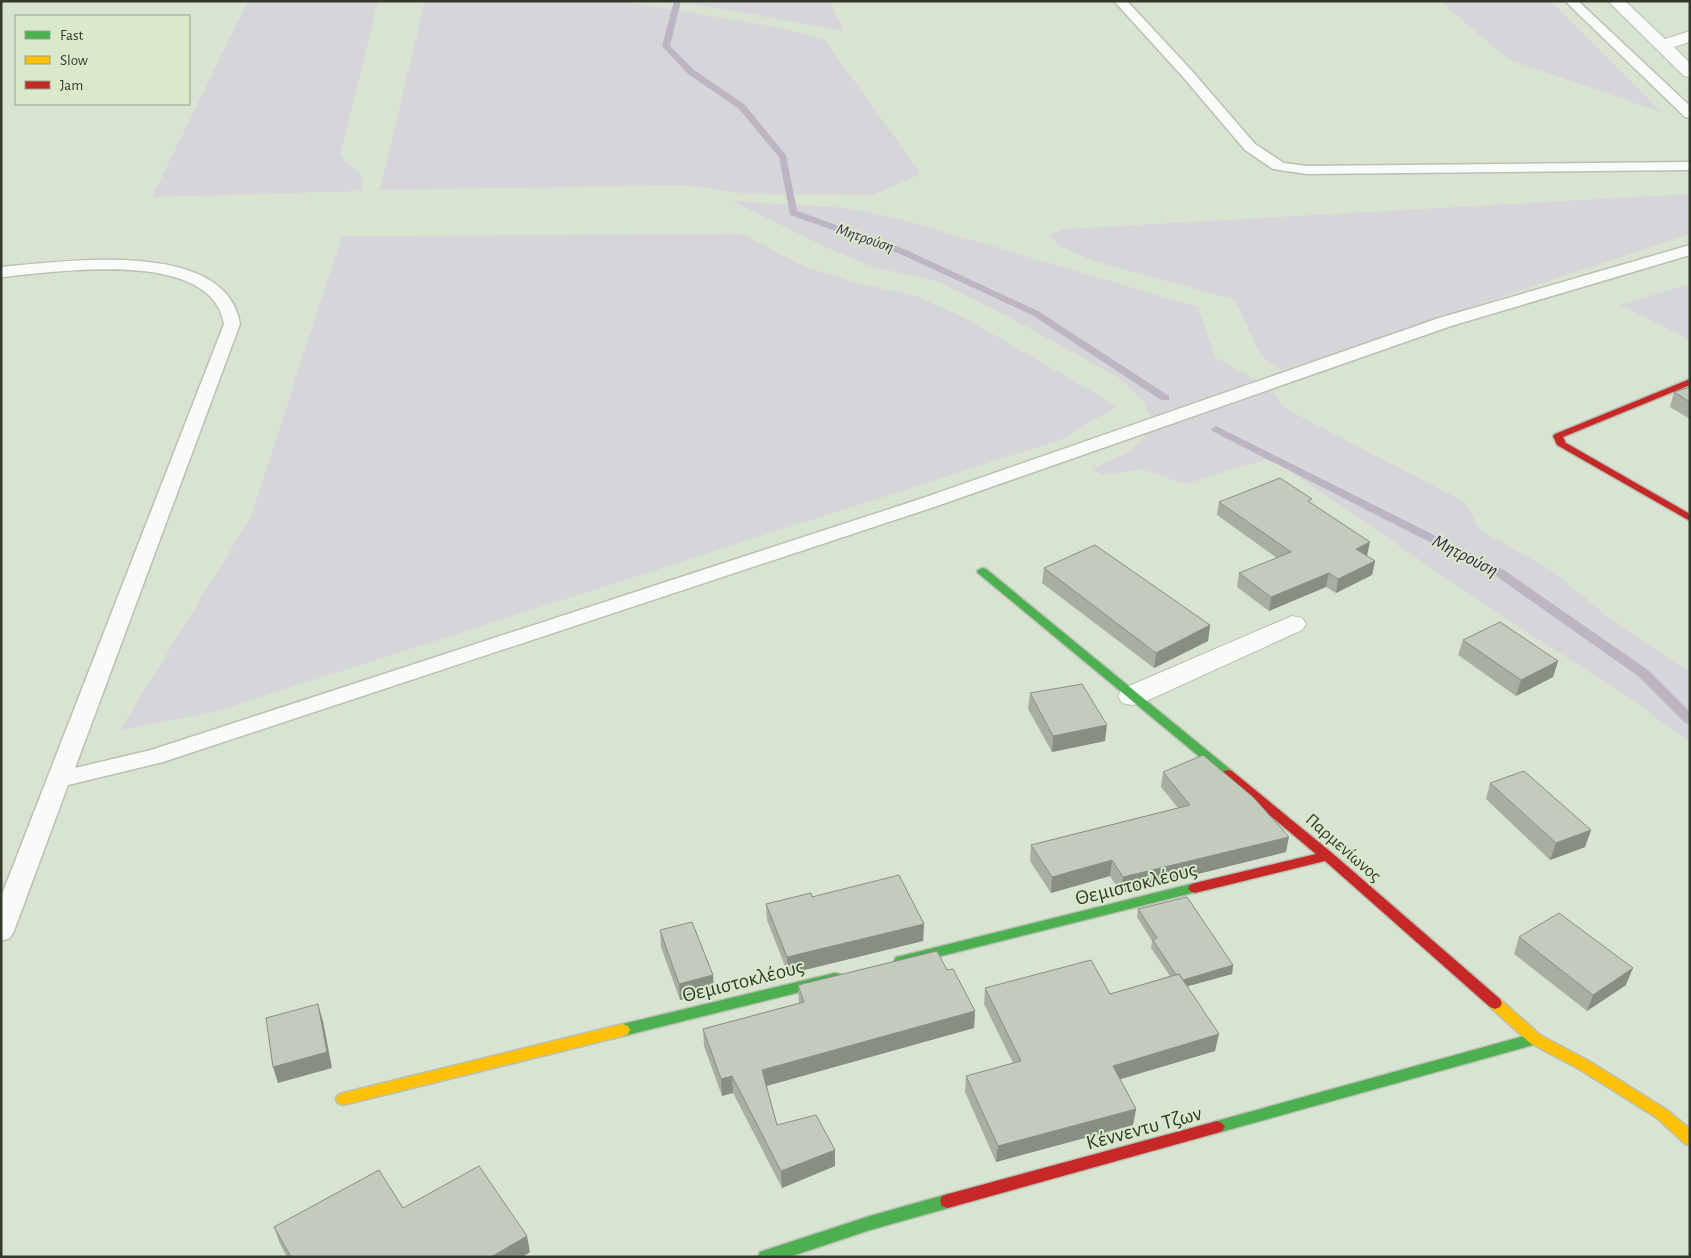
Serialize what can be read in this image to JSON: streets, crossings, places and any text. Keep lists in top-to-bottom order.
{
  "streets": {
    "street": ["Παρμενίωνος", "Θεμιστοκλέους", "Κέννεντυ Τζων"]
  },
  "crossings": [
    ["Παρμενίωνος", "Θεμιστοκλέους"],
    ["Παρμενίωνος", "Κέννεντυ Τζων"]
  ],
  "water": ["Μητρούση"],
  "legend": ["Fast", "Slow", "Jam"]
}
